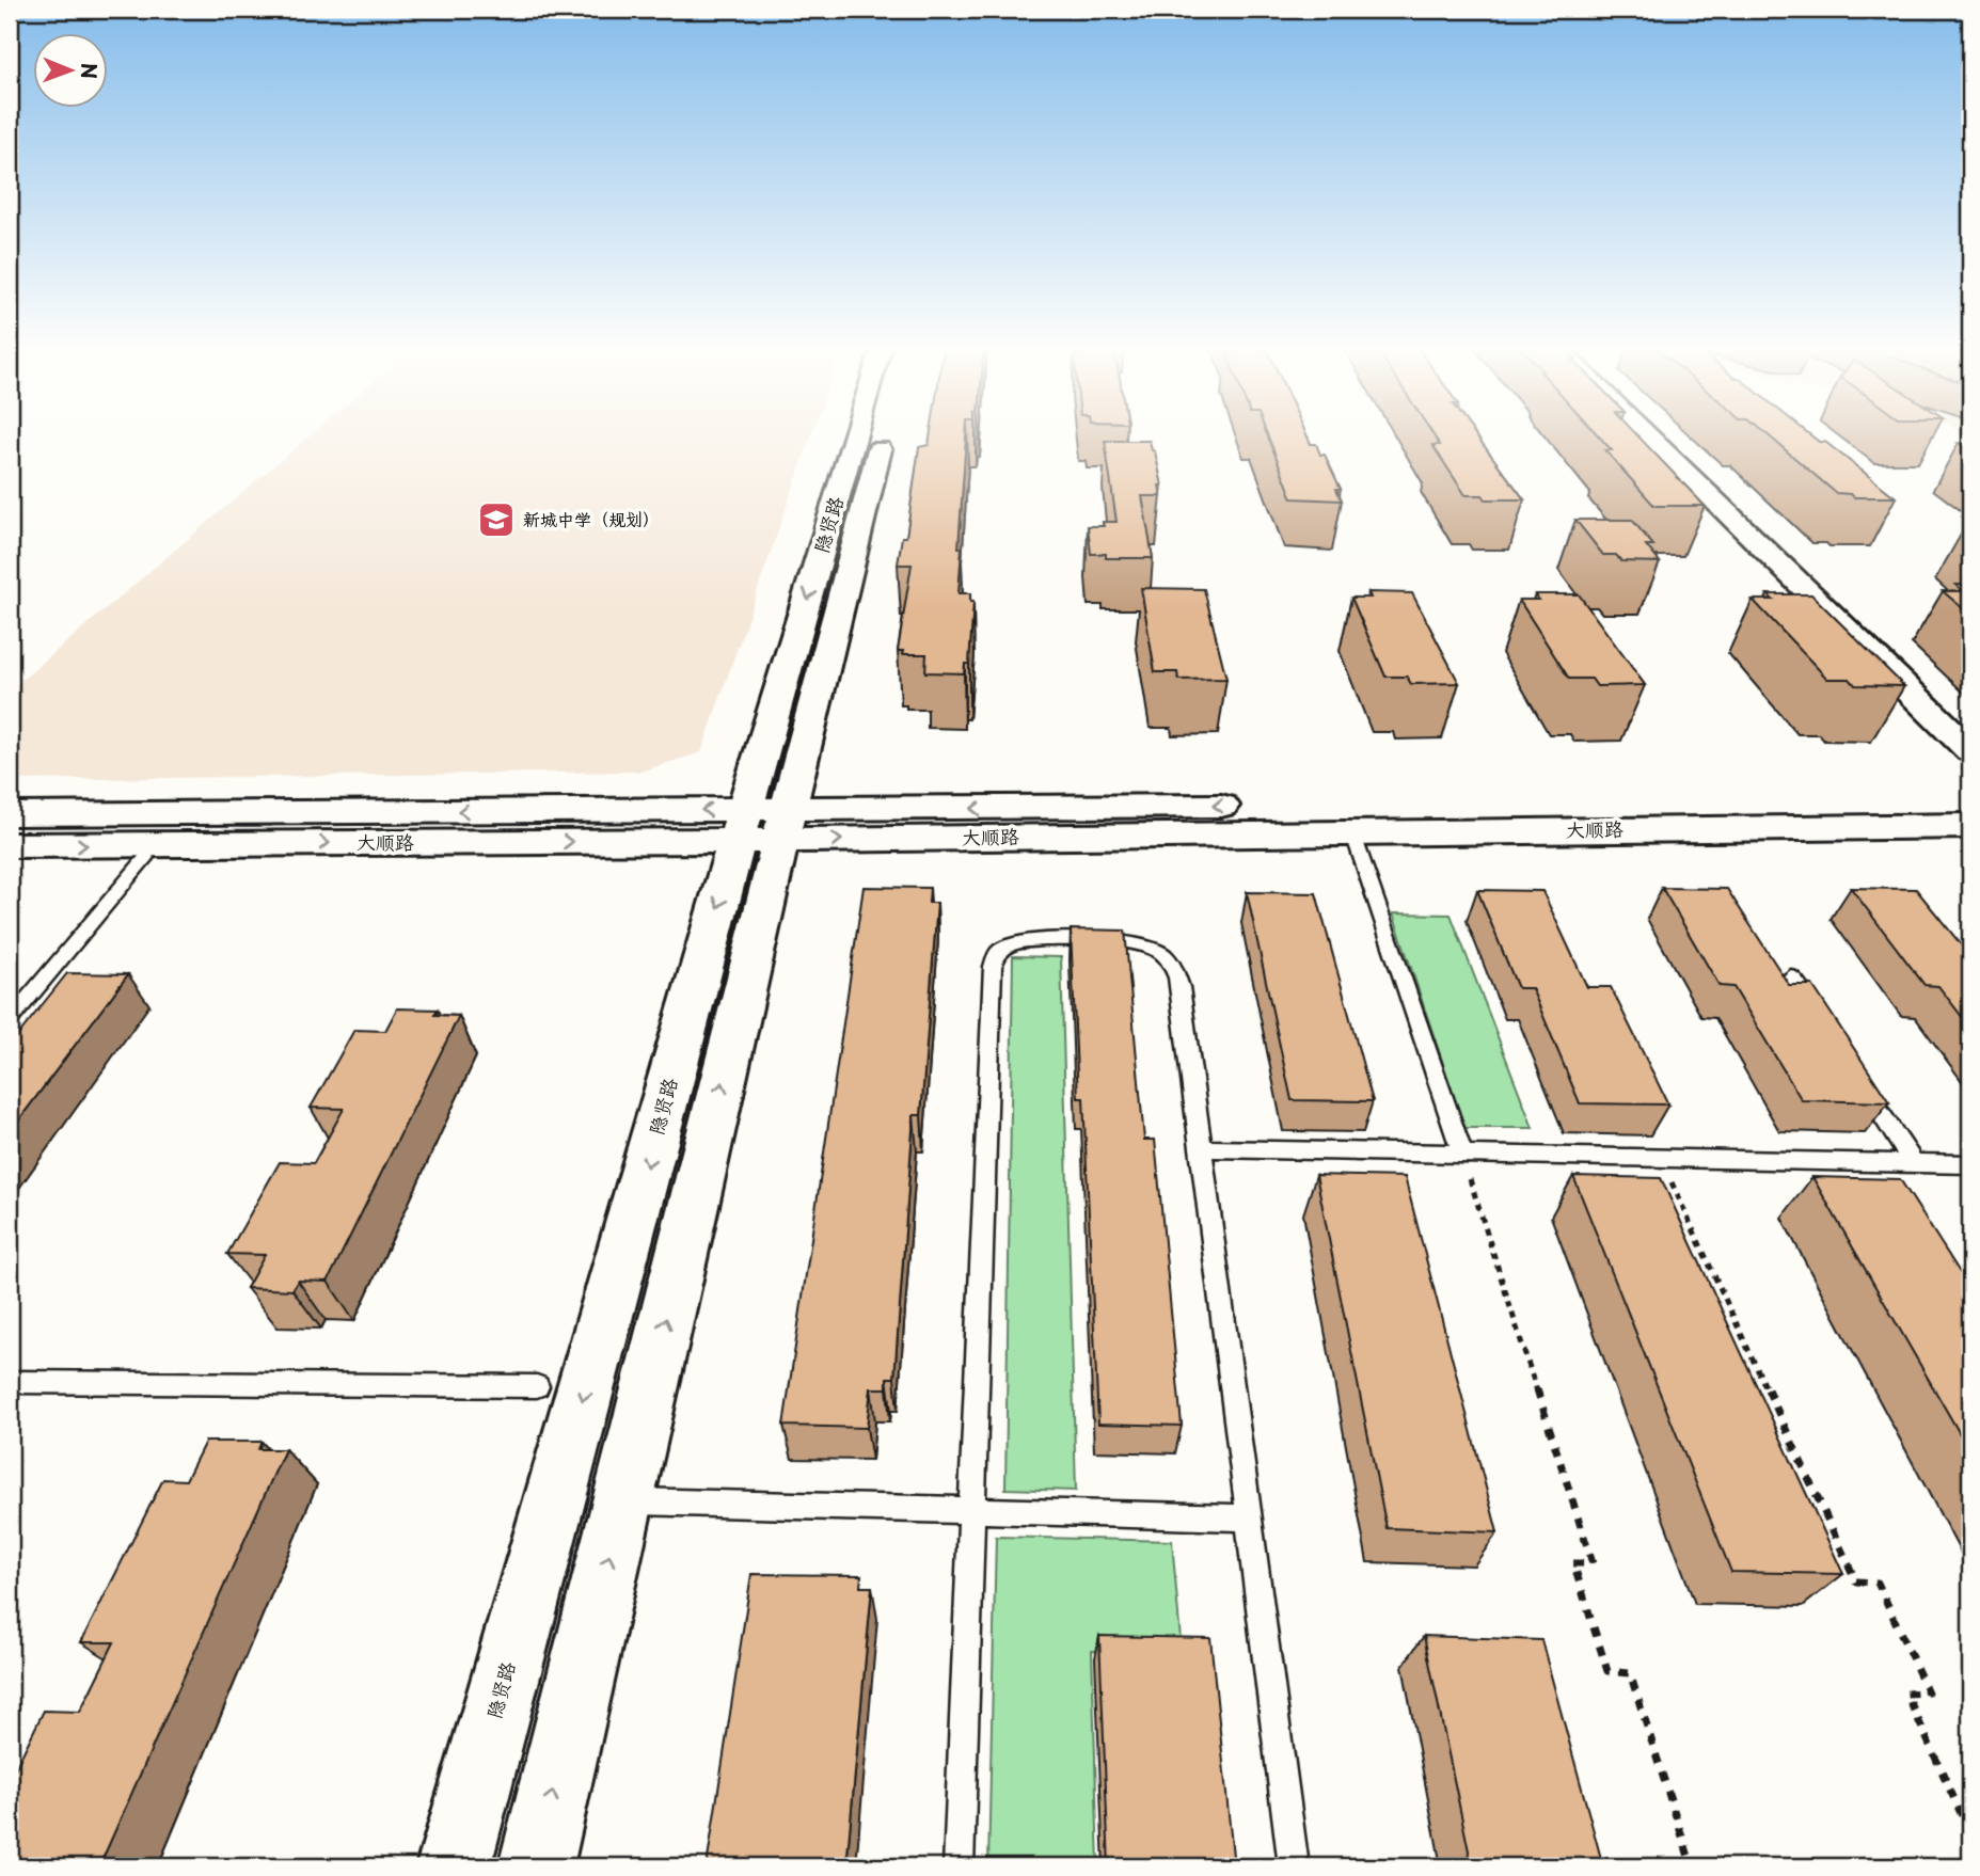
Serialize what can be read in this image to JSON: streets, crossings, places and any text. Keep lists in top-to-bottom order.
{
  "streets": {
    "street": ["隐贤路", "大顺路"]
  },
  "crossings": [
    ["隐贤路", "大顺路"]
  ],
  "places": {
    "school or university": ["新城中学（规划）"]
  },
  "north": "right"
}
